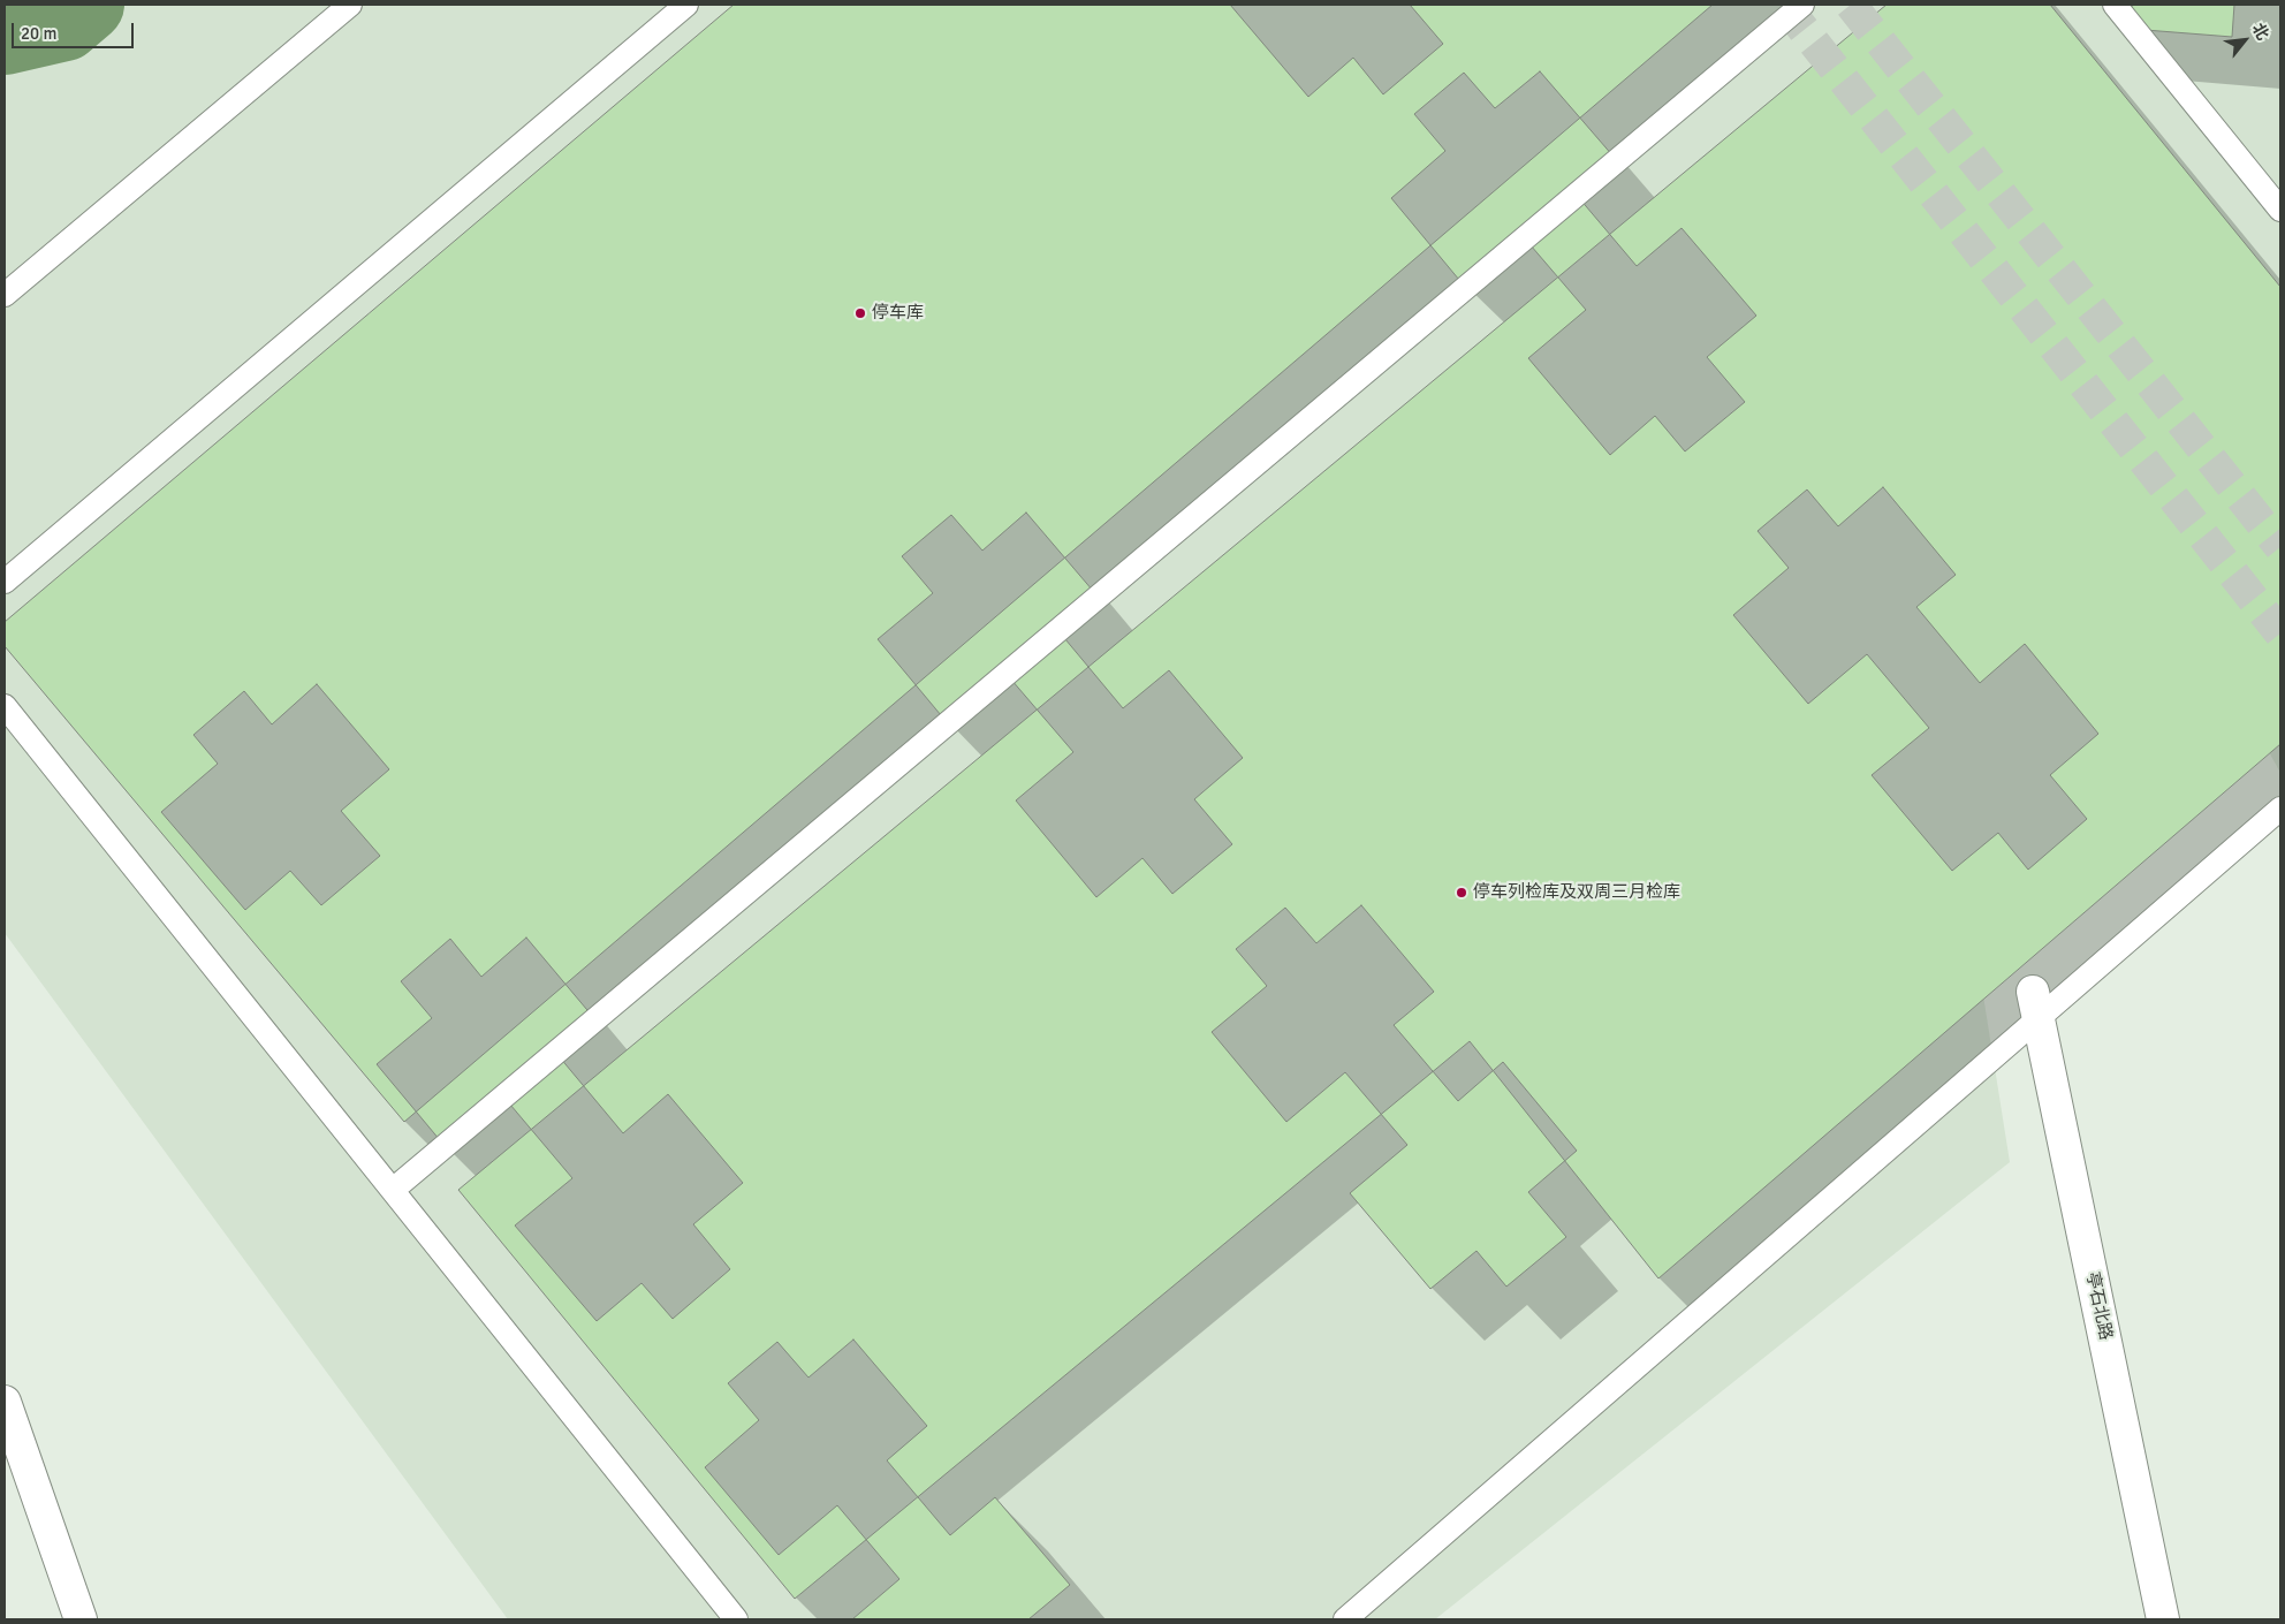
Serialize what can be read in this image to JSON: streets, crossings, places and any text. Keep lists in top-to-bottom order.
{
  "streets": {
    "street": ["亭石北路"]
  },
  "places": ["停车库", "停车列检库及双周三月检库"],
  "scale_bar": "20 m",
  "north": "top right"
}
